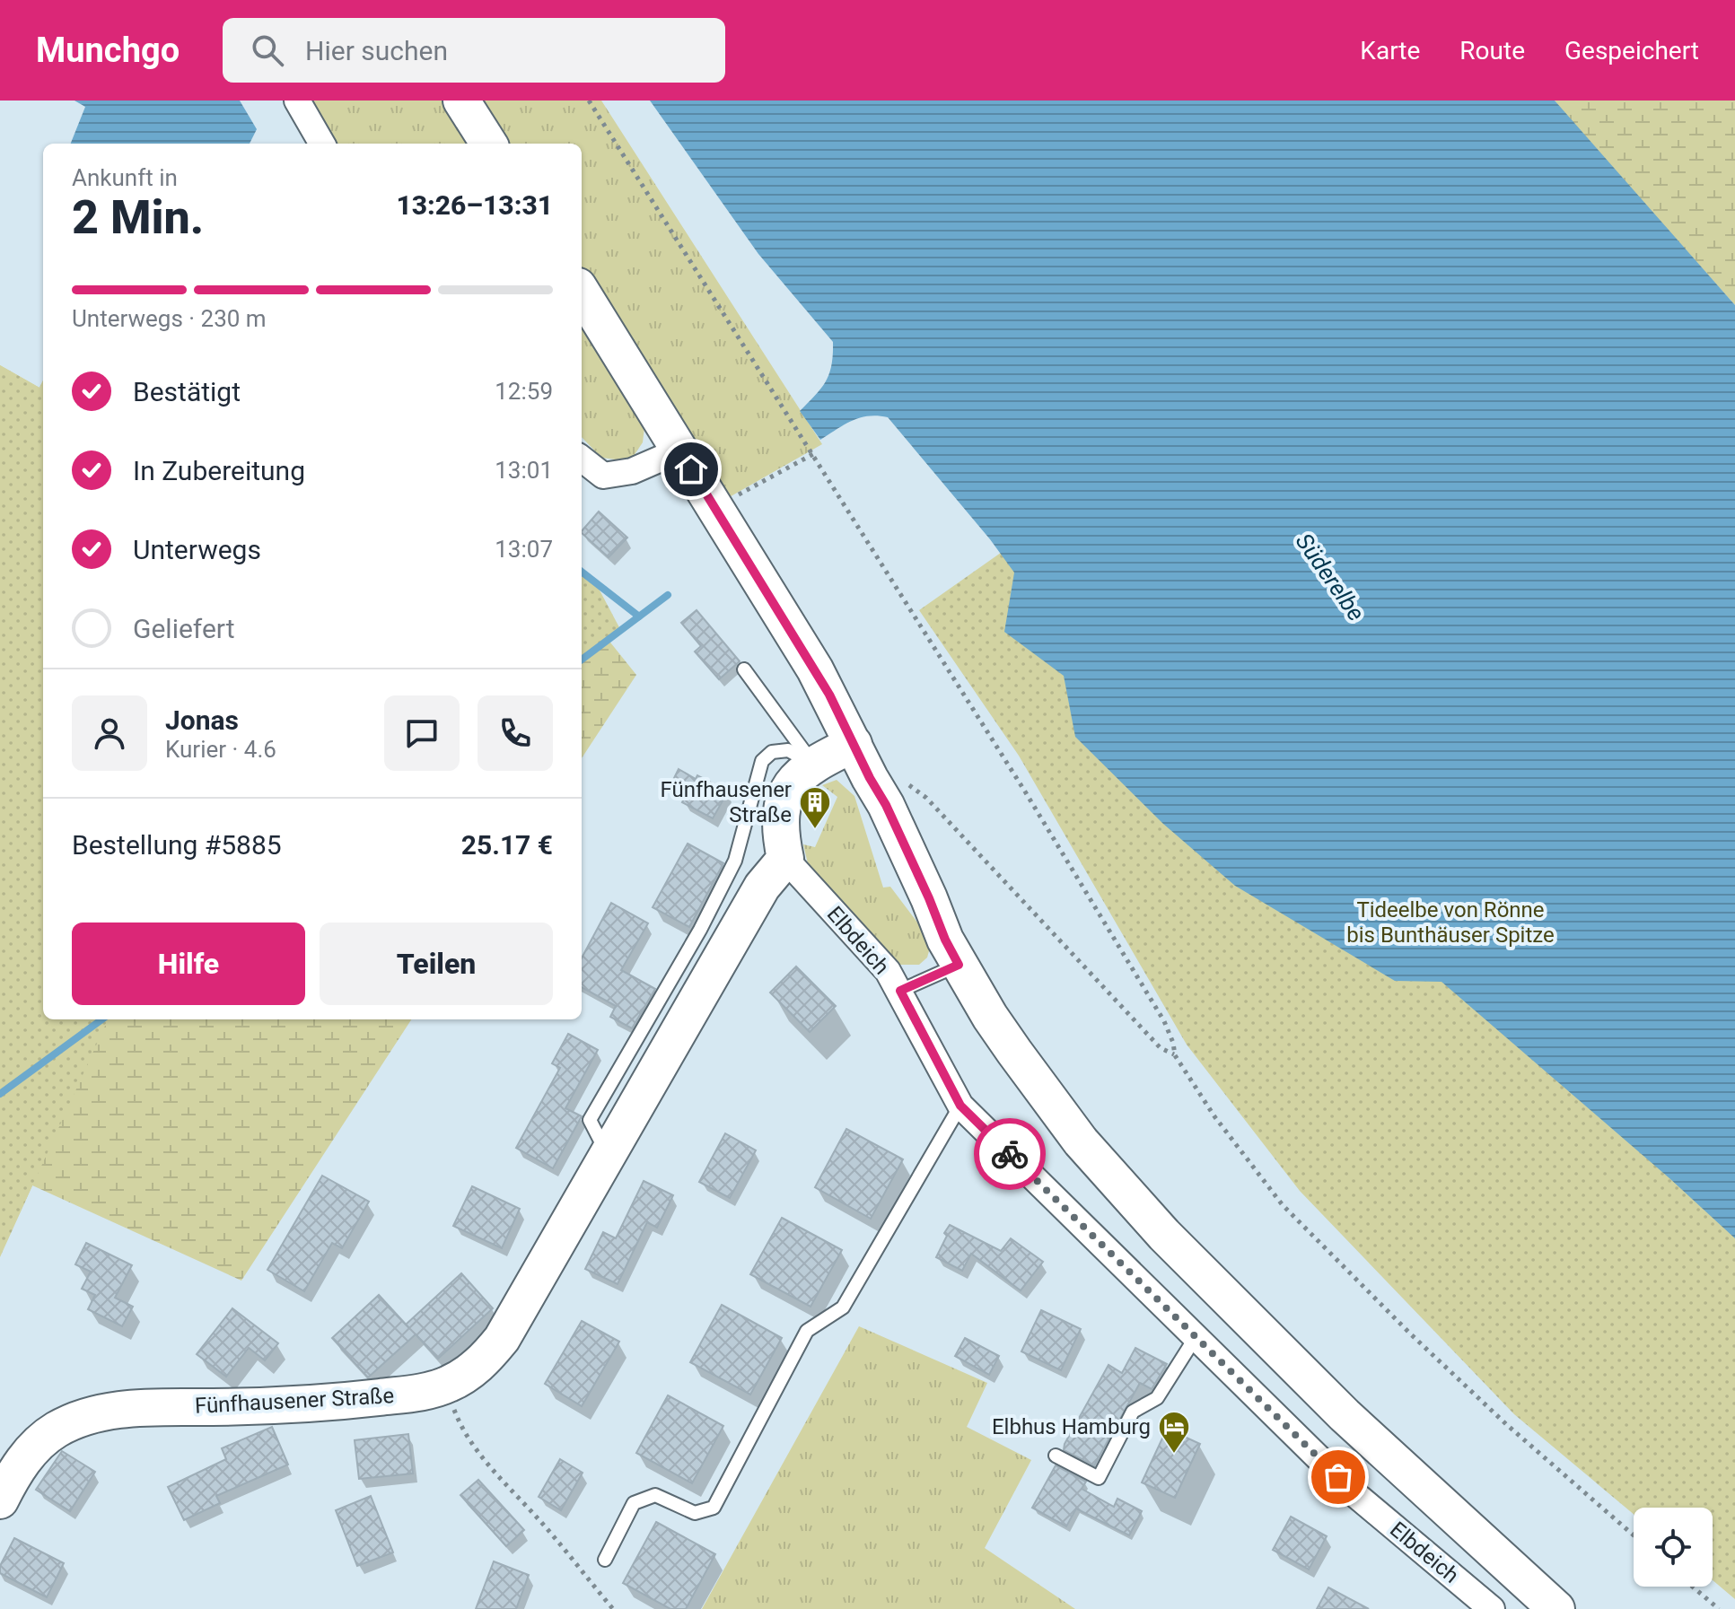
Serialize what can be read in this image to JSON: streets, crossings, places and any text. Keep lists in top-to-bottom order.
{
  "streets": {
    "street": ["Elbdeich", "Fünfhausener Straße"]
  },
  "crossings": [
    ["Elbdeich", "Fünfhausener Straße"]
  ],
  "water": ["Süderelbe"],
  "parks": ["Tideelbe von Rönne bis Bunthäuser Spitze"],
  "places": {
    "building": ["Fünfhausener Straße"],
    "hotel": ["Elbhus Hamburg"]
  },
  "page": {
    "header": "Munchgo",
    "search": "Hier suchen",
    "nav": ["Karte", "Route", "Gespeichert"],
    "heading": ["2 Min.", "Ankunft in", "13:26–13:31"],
    "panel": [
      "Jonas",
      "Kurier · 4.6",
      "Bestellung #5885",
      "25.17 €"
    ],
    "bar": "Unterwegs · 230 m",
    "list": [
      ["Bestätigt", "12:59"],
      ["In Zubereitung", "13:01"],
      ["Unterwegs", "13:07"],
      "Geliefert"
    ],
    "buttons": ["Hilfe", "Teilen"]
  }
}
